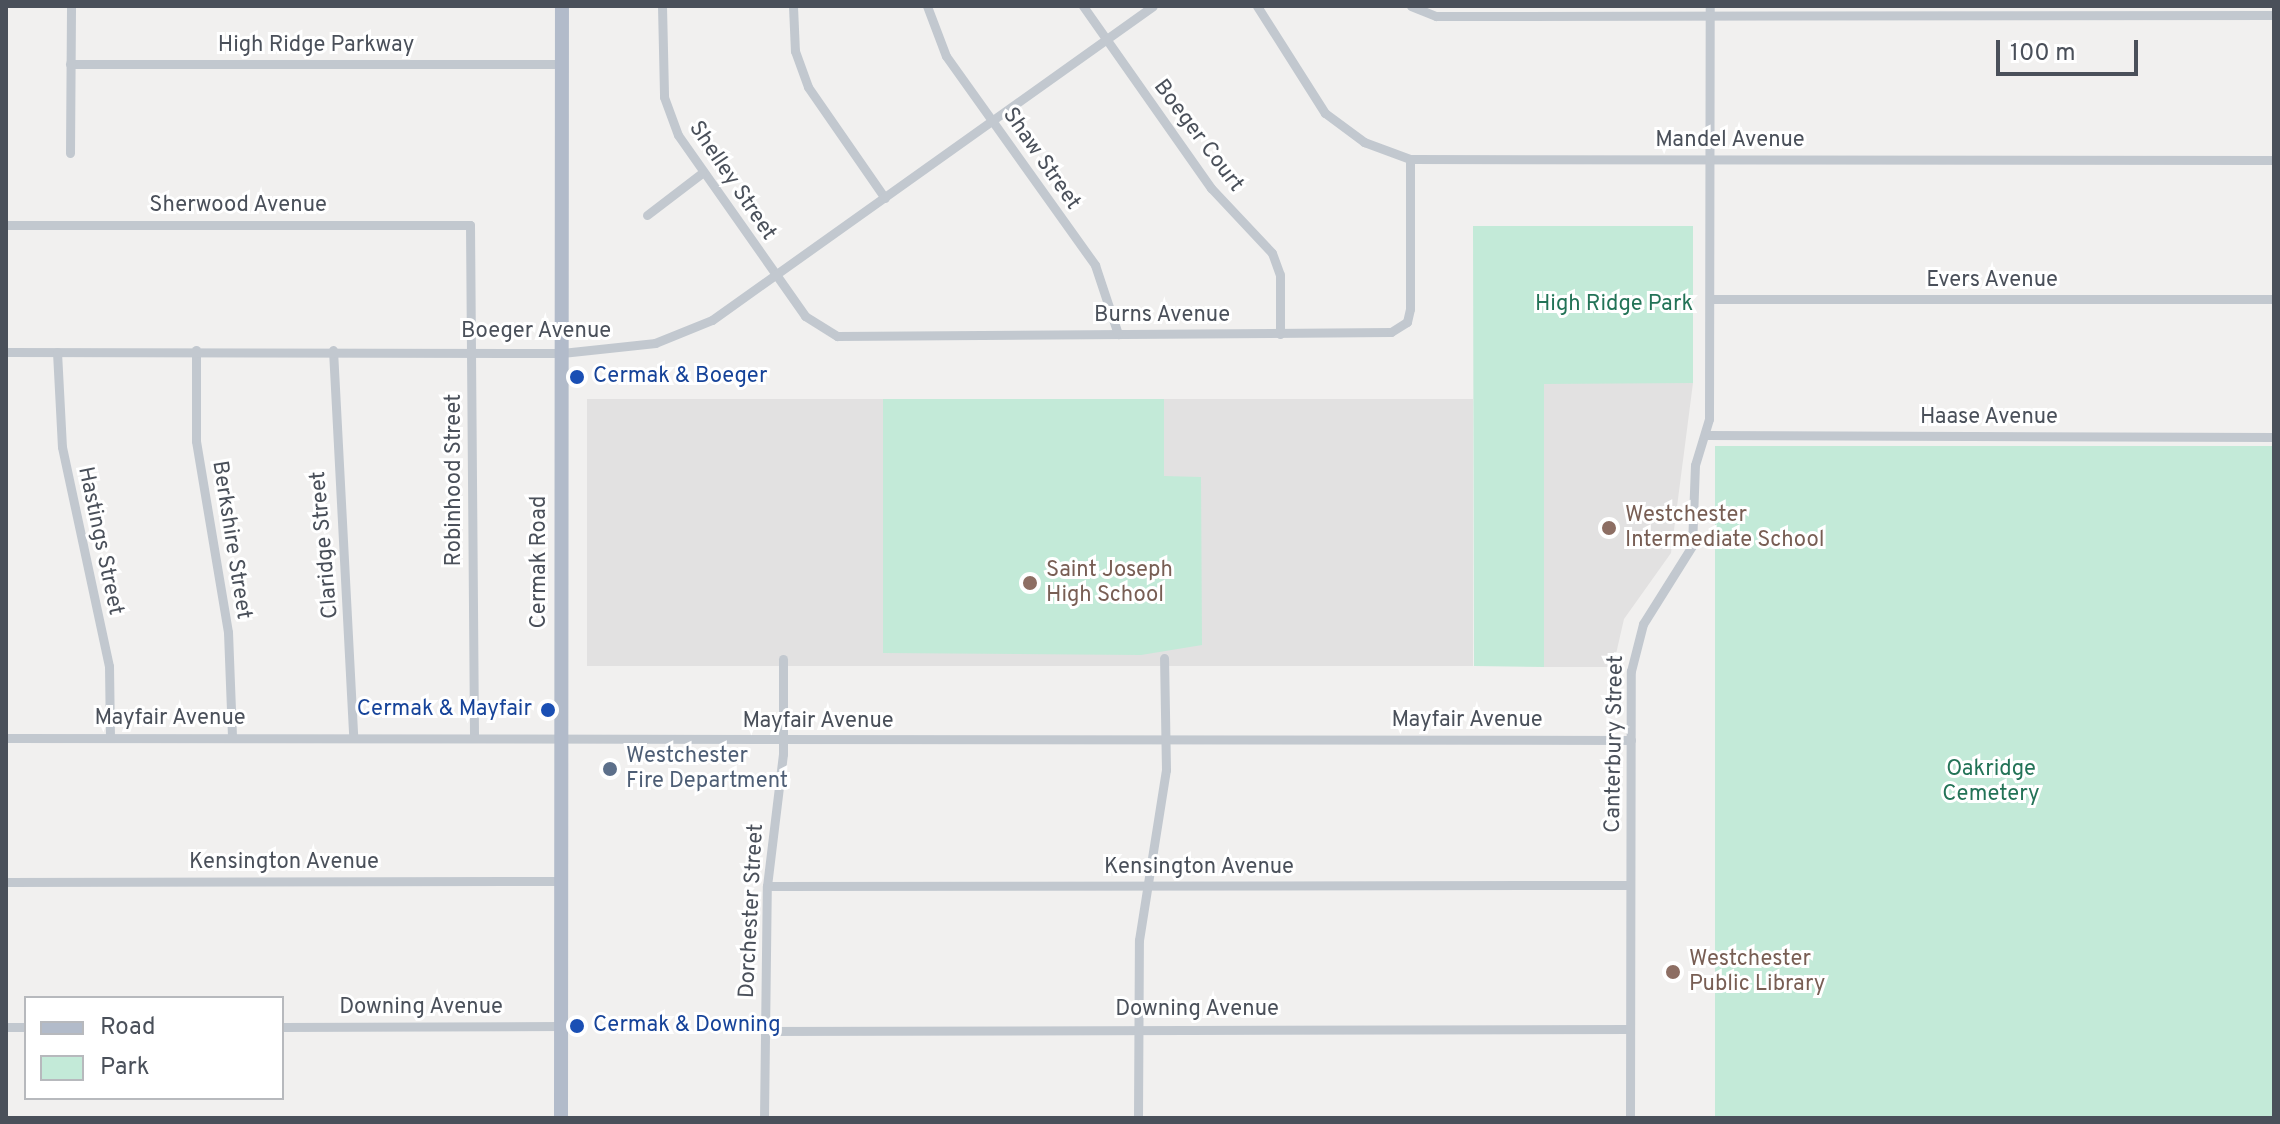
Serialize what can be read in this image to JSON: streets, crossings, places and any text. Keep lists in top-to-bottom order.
{
  "streets": {
    "main road": ["Cermak Road"],
    "street": [
      "High Ridge Parkway",
      "Boeger Court",
      "Mandel Avenue",
      "Shaw Street",
      "Shelley Street",
      "Sherwood Avenue",
      "Evers Avenue",
      "Burns Avenue",
      "Boeger Avenue",
      "Haase Avenue",
      "Robinhood Street",
      "Berkshire Street",
      "Hastings Street",
      "Claridge Street",
      "Mayfair Avenue",
      "Canterbury Street",
      "Kensington Avenue",
      "Dorchester Street",
      "Downing Avenue"
    ]
  },
  "crossings": [
    ["High Ridge Parkway", "Cermak Road"],
    ["Boeger Court", "Burns Avenue"],
    ["Boeger Court", "Boeger Avenue"],
    ["Mandel Avenue", "Burns Avenue"],
    ["Mandel Avenue", "Canterbury Street"],
    ["Shaw Street", "Burns Avenue"],
    ["Shaw Street", "Boeger Avenue"],
    ["Shelley Street", "Burns Avenue"],
    ["Shelley Street", "Boeger Avenue"],
    ["Sherwood Avenue", "Robinhood Street"],
    ["Evers Avenue", "Canterbury Street"],
    ["Burns Avenue", "Boeger Avenue"],
    ["Boeger Avenue", "Robinhood Street"],
    ["Boeger Avenue", "Berkshire Street"],
    ["Boeger Avenue", "Hastings Street"],
    ["Boeger Avenue", "Claridge Street"],
    ["Boeger Avenue", "Cermak Road"],
    ["Haase Avenue", "Canterbury Street"],
    ["Robinhood Street", "Mayfair Avenue"],
    ["Berkshire Street", "Mayfair Avenue"],
    ["Hastings Street", "Mayfair Avenue"],
    ["Claridge Street", "Mayfair Avenue"],
    ["Cermak Road", "Mayfair Avenue"],
    ["Cermak Road", "Kensington Avenue"],
    ["Cermak Road", "Downing Avenue"],
    ["Mayfair Avenue", "Canterbury Street"],
    ["Mayfair Avenue", "Dorchester Street"],
    ["Canterbury Street", "Kensington Avenue"],
    ["Canterbury Street", "Downing Avenue"],
    ["Kensington Avenue", "Dorchester Street"],
    ["Dorchester Street", "Downing Avenue"]
  ],
  "parks": ["High Ridge Park", "Oakridge Cemetery"],
  "places": [
    "Cermak & Boeger",
    "Westchester Intermediate School",
    "Saint Joseph High School",
    "Cermak & Mayfair",
    "Westchester Fire Department",
    "Westchester Public Library",
    "Cermak & Downing"
  ],
  "legend": ["Road", "Park"],
  "scale_bar": "100 m"
}
